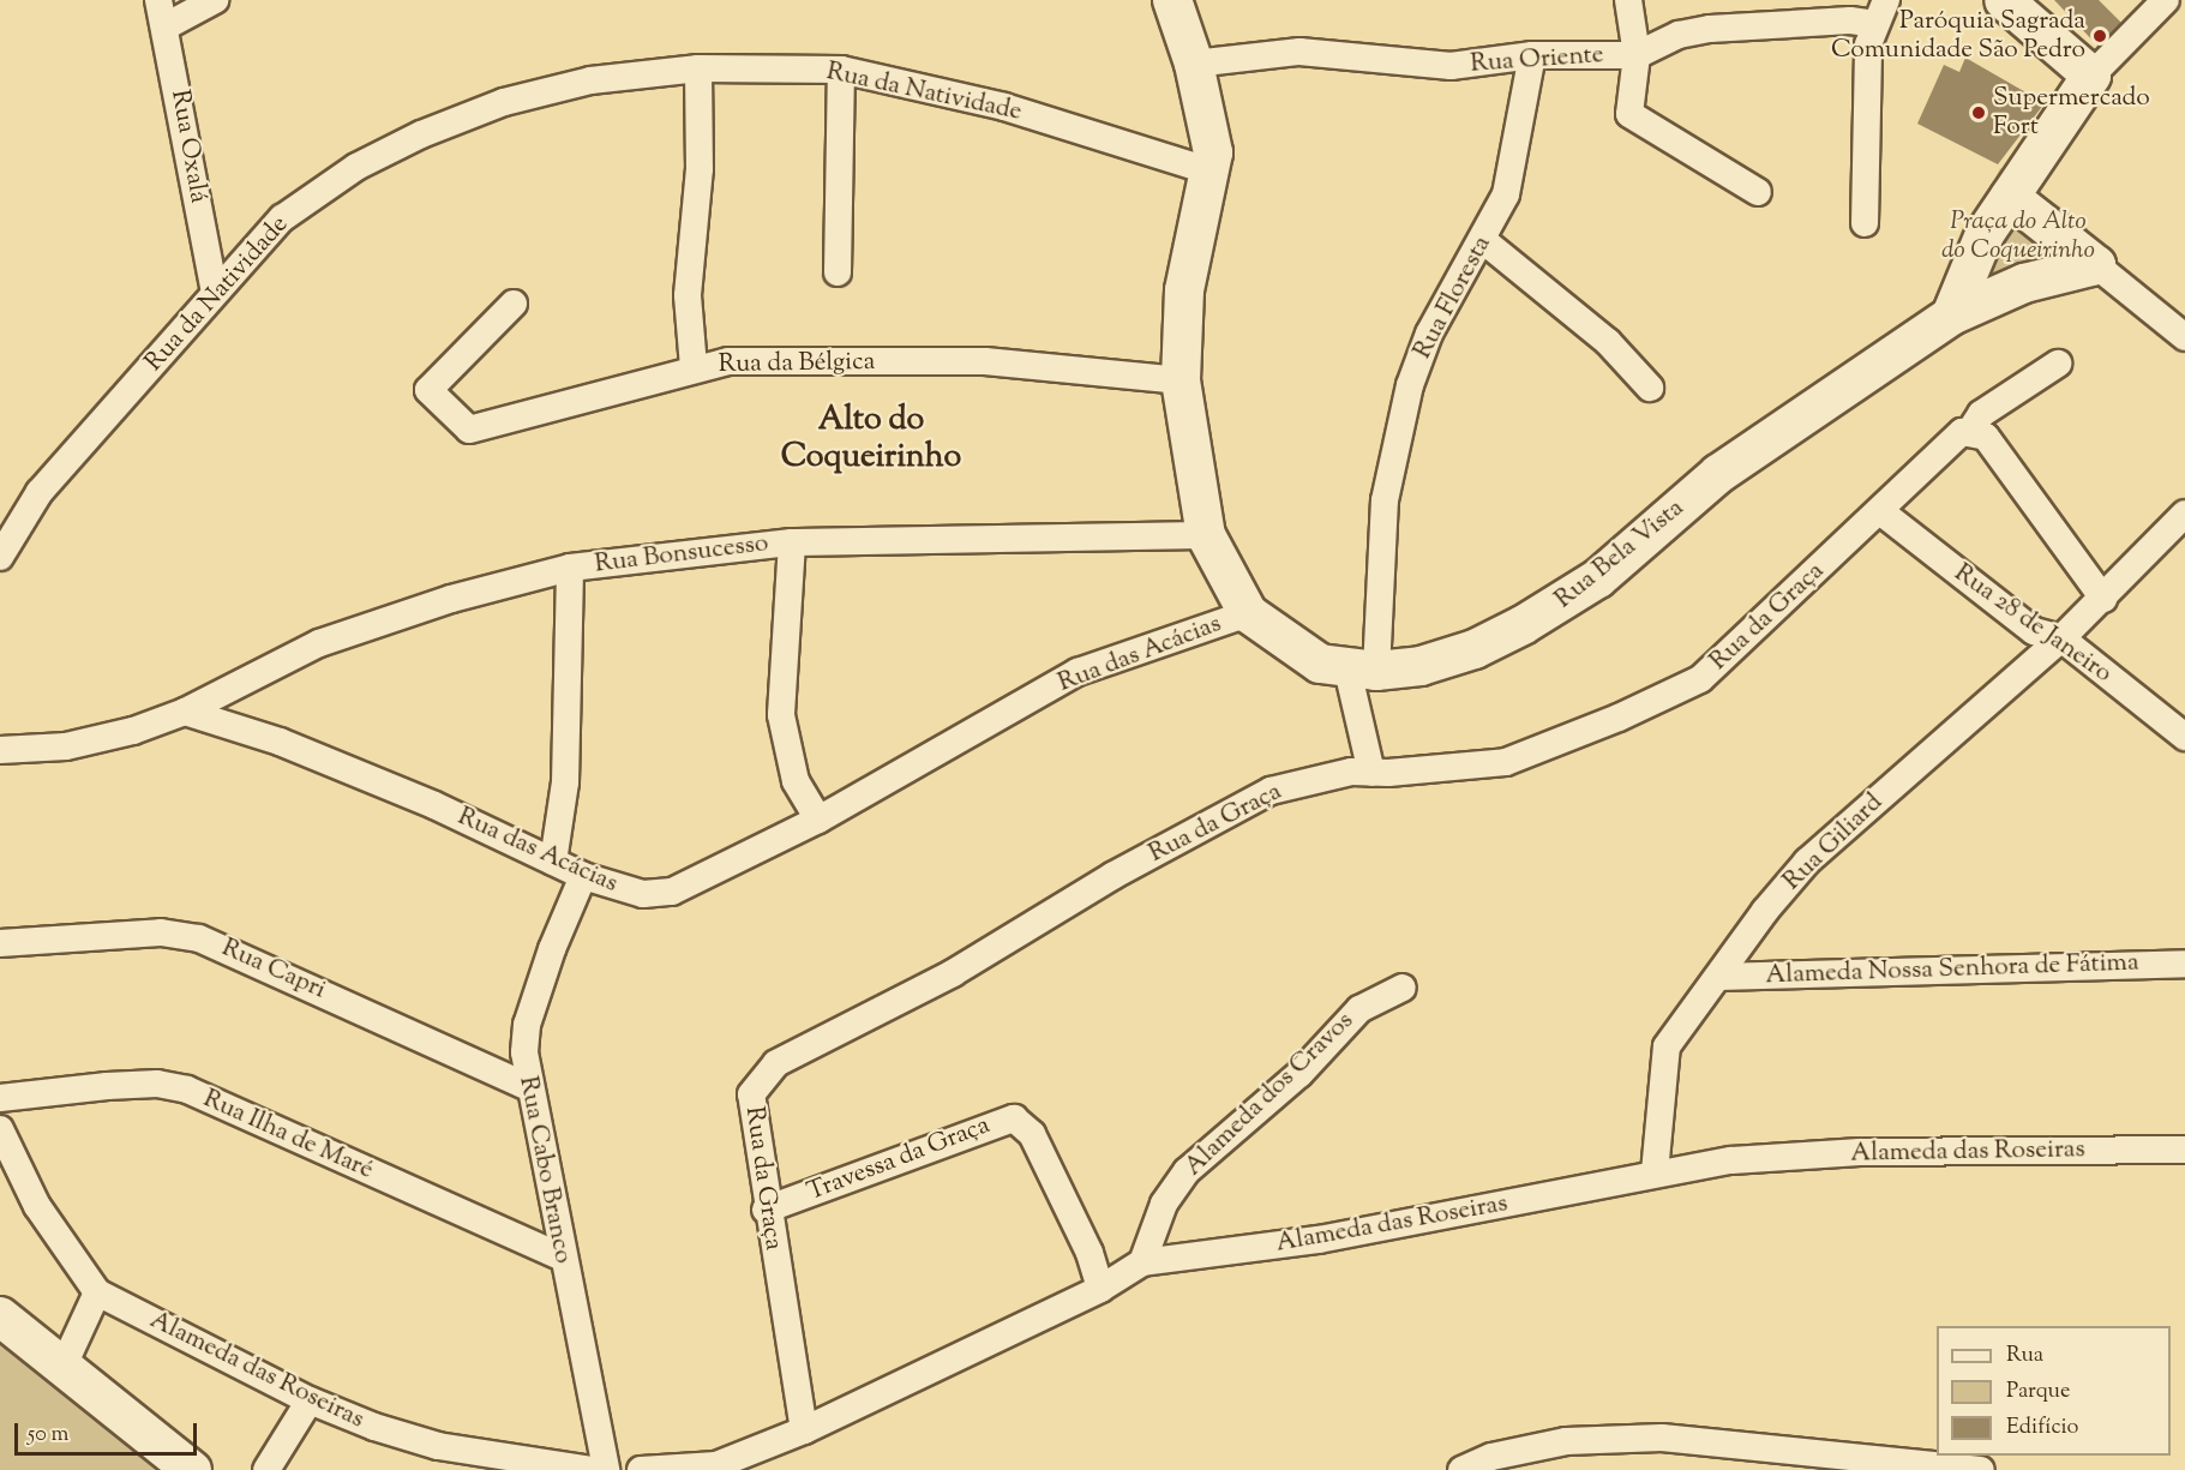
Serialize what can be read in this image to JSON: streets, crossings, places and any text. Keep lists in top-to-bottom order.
{
  "streets": {
    "main road": ["Rua Bela Vista"],
    "street": [
      "Rua Oriente",
      "Rua da Natividade",
      "Rua Oxalá",
      "Rua Floresta",
      "Rua da Bélgica",
      "Rua Bonsucesso",
      "Rua da Graça",
      "Rua 28 de Janeiro",
      "Rua das Acácias",
      "Rua Giliard",
      "Rua Capri",
      "Alameda Nossa Senhora de Fátima",
      "Alameda dos Cravos",
      "Rua Ilha de Maré",
      "Alameda das Roseiras",
      "Travessa da Graça",
      "Rua Cabo Branco"
    ]
  },
  "crossings": [
    ["Rua Oriente", "Rua Floresta"],
    ["Rua Oriente", "Rua Bela Vista"],
    ["Rua da Natividade", "Rua Oxalá"],
    ["Rua da Natividade", "Rua Bela Vista"],
    ["Rua Floresta", "Rua Bela Vista"],
    ["Rua Floresta", "Rua da Graça"],
    ["Rua da Bélgica", "Rua Bela Vista"],
    ["Rua Bonsucesso", "Rua Bela Vista"],
    ["Rua Bonsucesso", "Rua das Acácias"],
    ["Rua Bela Vista", "Rua das Acácias"],
    ["Rua da Graça", "Rua 28 de Janeiro"],
    ["Rua da Graça", "Alameda das Roseiras"],
    ["Rua da Graça", "Travessa da Graça"],
    ["Rua 28 de Janeiro", "Rua Giliard"],
    ["Rua das Acácias", "Rua Cabo Branco"],
    ["Rua Giliard", "Alameda Nossa Senhora de Fátima"],
    ["Rua Giliard", "Alameda das Roseiras"],
    ["Rua Capri", "Rua Cabo Branco"],
    ["Alameda dos Cravos", "Alameda das Roseiras"],
    ["Rua Ilha de Maré", "Rua Cabo Branco"],
    ["Alameda das Roseiras", "Travessa da Graça"]
  ],
  "districts": ["Alto do Coqueirinho"],
  "parks": ["Praça do Alto do Coqueirinho"],
  "places": ["Paróquia Sagrada Comunidade São Pedro", "Supermercado Fort"],
  "legend": ["Rua", "Parque", "Edifício"],
  "scale_bar": "50 m"
}
